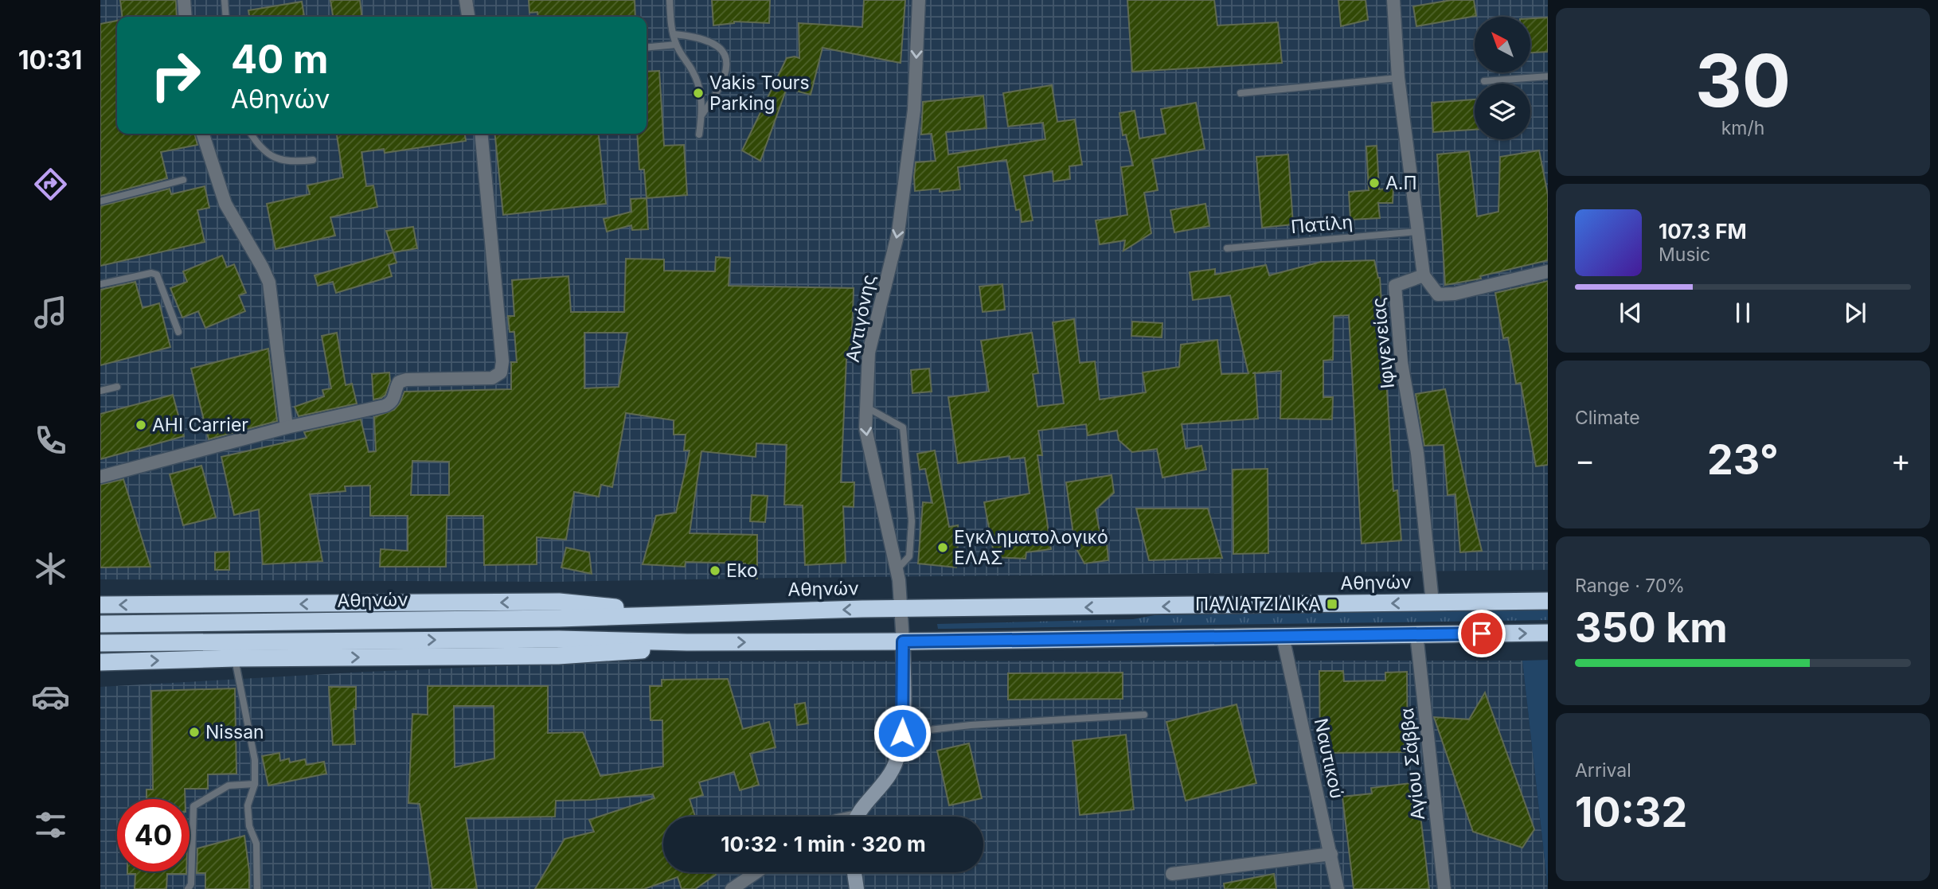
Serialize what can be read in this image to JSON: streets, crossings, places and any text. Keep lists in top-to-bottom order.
{
  "streets": {
    "highway": ["Αθηνών"],
    "street": [
      "Αντιγόνης",
      "Ιφιγενείας",
      "Ναυτικού",
      "Αγίου Σάββα"
    ],
    "lane": ["Πατίλη"]
  },
  "crossings": [
    ["Αντιγόνης", "Αθηνών"],
    ["Ιφιγενείας", "Αθηνών"]
  ],
  "one_way": ["Αντιγόνης"],
  "places": {
    "other": [
      "Vakis Tours Parking",
      "Α.Π",
      "AHI Carrier",
      "Εγκληματολογικό ΕΛΑΣ",
      "Eko",
      "Nissan"
    ],
    "transit": ["ΠΑΛΙΑΤΖΙΔΙΚΑ"]
  },
  "north": "top left",
  "page": {
    "tabs": "10:31",
    "tile": [
      ["30", "km/h"],
      "Climate",
      ["Range · 70%", "350 km"],
      ["Arrival", "10:32"]
    ],
    "turn": ["40 m", "Αθηνών"],
    "song": ["107.3 FM", "Music"],
    "heat": ["−", "23°", "+"],
    "limit": "40",
    "trip": "10:32 · 1 min · 320 m"
  }
}
